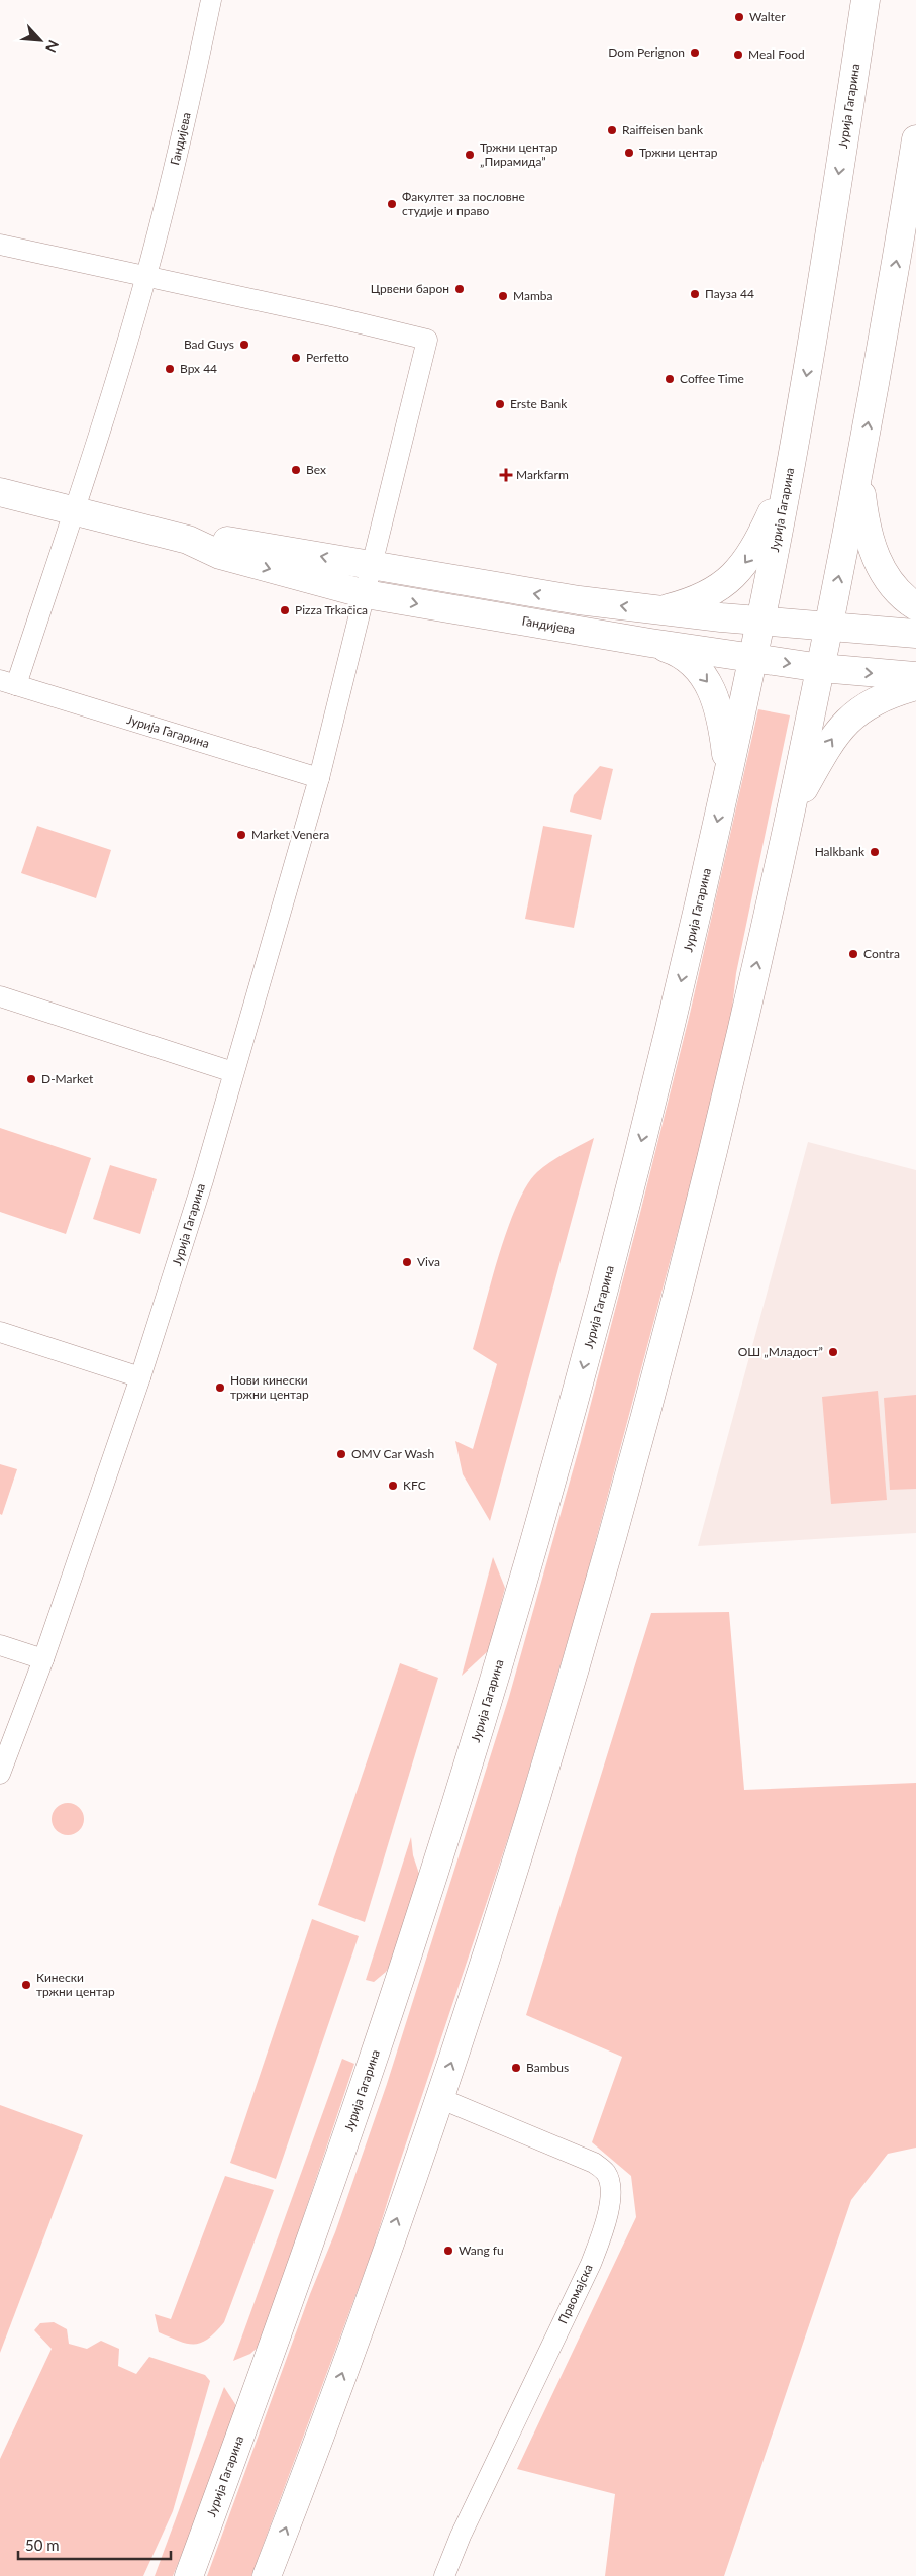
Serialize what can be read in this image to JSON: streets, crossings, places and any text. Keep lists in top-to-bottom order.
{
  "streets": {
    "main road": ["Јурија Гагарина", "Гандијева"],
    "street": ["Првомајска"]
  },
  "crossings": [
    ["Јурија Гагарина", "Гандијева"]
  ],
  "one_way": ["Јурија Гагарина"],
  "places": {
    "other": [
      "Walter",
      "Dom Perignon",
      "Meal Food",
      "Raiffeisen bank",
      "Тржни центар",
      "Тржни центар „Пирамида”",
      "Факултет за пословне студије и право",
      "Црвени барон",
      "Пауза 44",
      "Mamba",
      "Bad Guys",
      "Perfetto",
      "Врх 44",
      "Coffee Time",
      "Erste Bank",
      "Bex",
      "Pizza Trkačica",
      "Market Venera",
      "Halkbank",
      "Contra",
      "D-Market",
      "Viva",
      "ОШ „Младост”",
      "Нови кинески тржни центар",
      "OMV Car Wash",
      "KFC",
      "Кинески тржни центар",
      "Bambus",
      "Wang fu"
    ],
    "health": ["Markfarm"]
  },
  "scale_bar": "50 m",
  "north": "bottom right"
}
